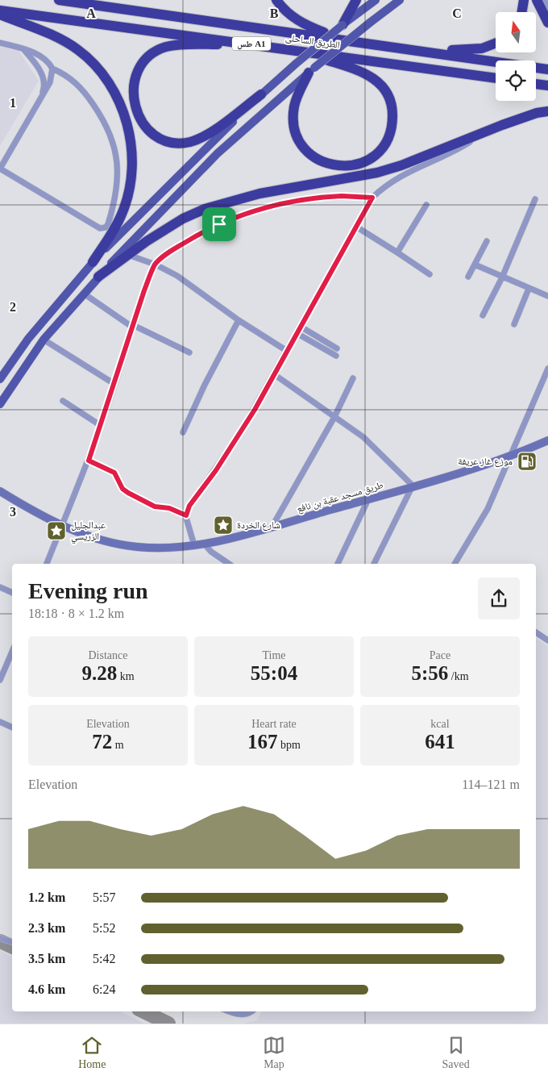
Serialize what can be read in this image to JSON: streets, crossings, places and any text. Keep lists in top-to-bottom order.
{
  "streets": {
    "highway": ["الطريق الساحلى", "طس A1"],
    "street": ["طريق مسجد عقبة بن نافع"]
  },
  "places": {
    "fuel station": ["موزع غاز عريفة"],
    "place": ["شارع الخردة", "عبدالجليل الزريسي"]
  },
  "north": "top",
  "page": {
    "heading": ["Evening run", "18:18 · 8 × 1.2 km"],
    "stats": [
      ["Distance", "9.28 km"],
      ["Time", "55:04"],
      ["Pace", "5:56 /km"],
      ["Elevation", "72 m"],
      ["Heart rate", "167 bpm"],
      ["kcal", "641"]
    ],
    "chart": ["Elevation", "114–121 m"],
    "list": [
      {
        "name": "1.2 km",
        "note": "5:57"
      },
      {
        "name": "2.3 km",
        "note": "5:52"
      },
      {
        "name": "3.5 km",
        "note": "5:42"
      },
      {
        "name": "4.6 km",
        "note": "6:24"
      }
    ],
    "tabs": ["Home", "Map", "Saved"]
  },
  "grid": {
    "columns": ["A", "B", "C"],
    "rows": ["1", "2", "3"]
  }
}
